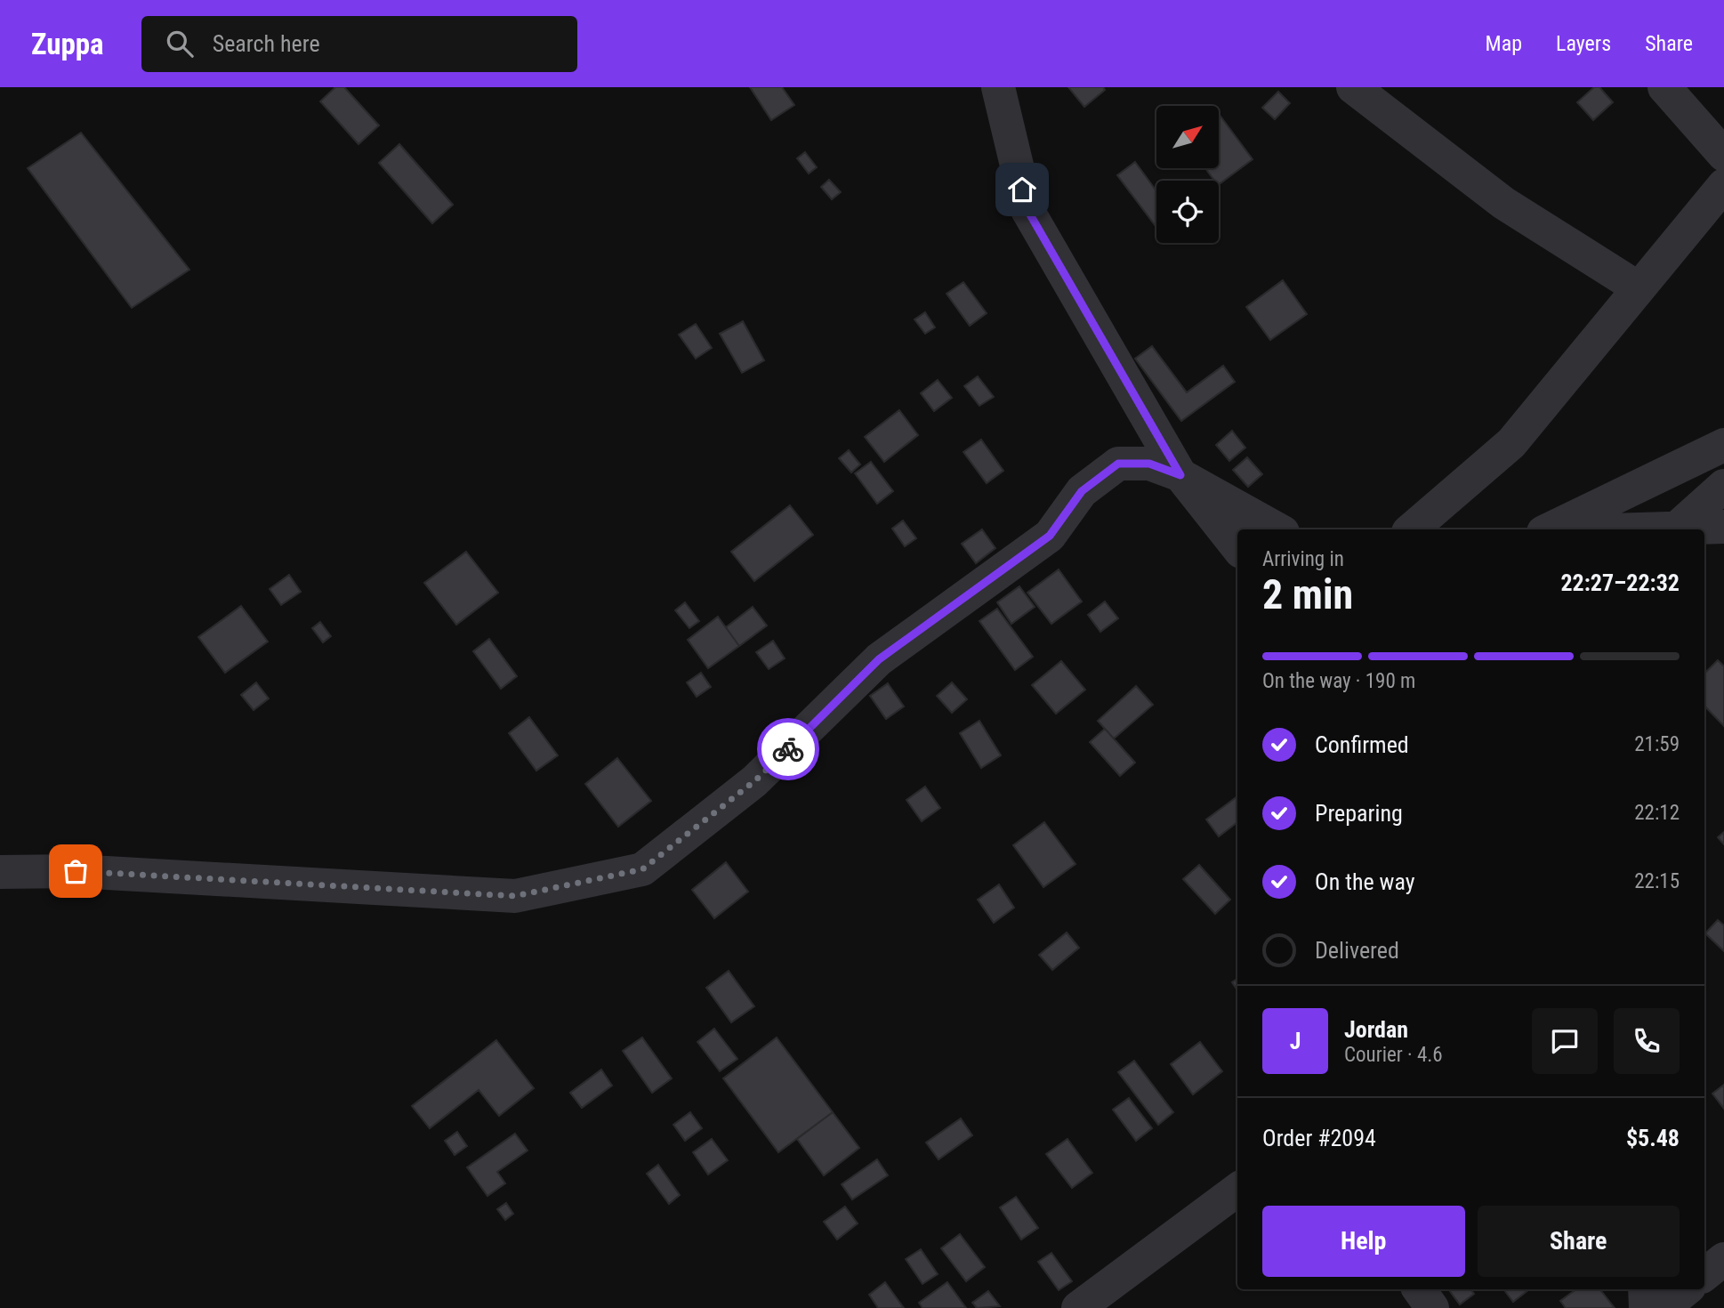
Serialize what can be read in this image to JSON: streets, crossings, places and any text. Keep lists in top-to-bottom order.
{
  "north": "top right",
  "page": {
    "header": "Zuppa",
    "search": "Search here",
    "nav": ["Map", "Layers", "Share"],
    "heading": ["2 min", "Arriving in", "22:27–22:32"],
    "panel": [
      "Jordan",
      "Courier · 4.6",
      "Order #2094",
      "$5.48"
    ],
    "bar": "On the way · 190 m",
    "list": [
      ["Confirmed", "21:59"],
      ["Preparing", "22:12"],
      ["On the way", "22:15"],
      "Delivered"
    ],
    "round": "J",
    "buttons": ["Help", "Share"]
  }
}
